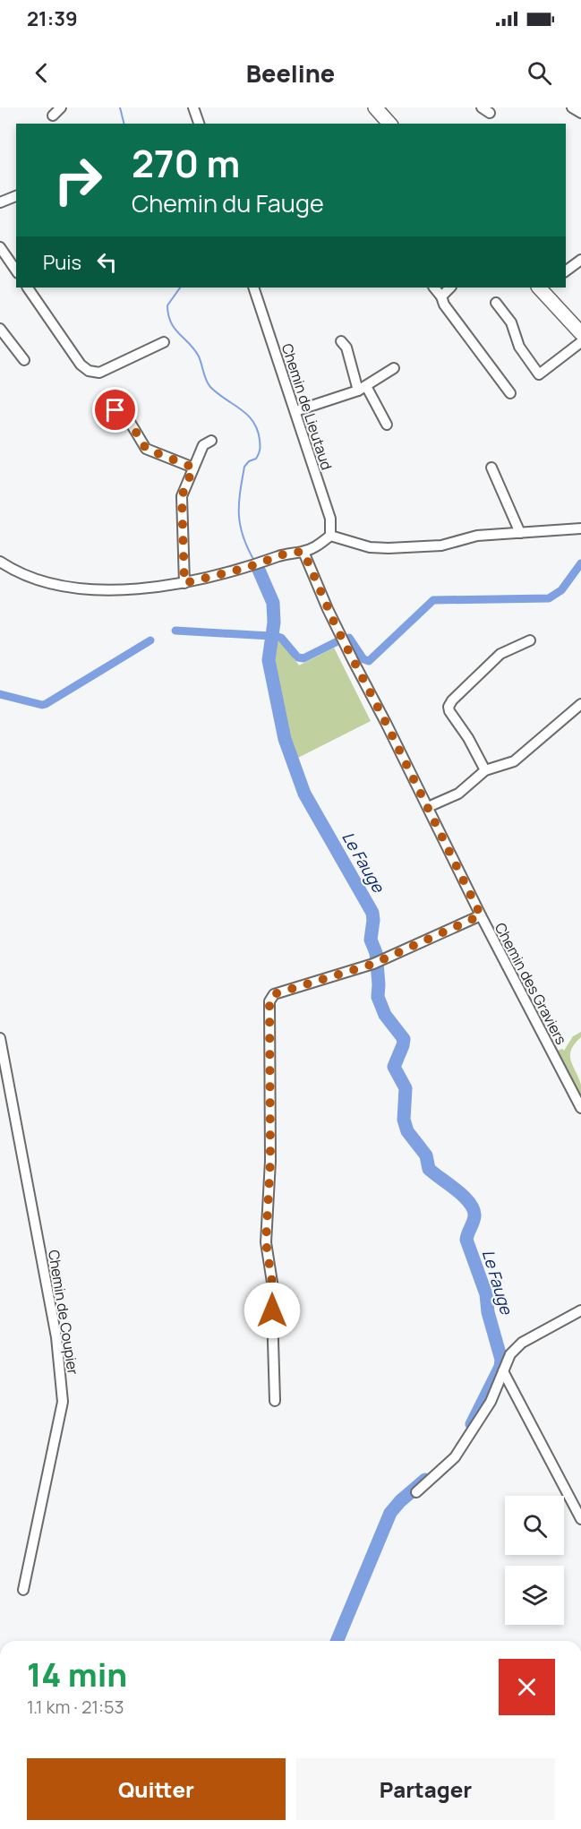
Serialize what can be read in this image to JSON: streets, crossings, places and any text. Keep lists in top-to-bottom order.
{
  "streets": {
    "street": ["Chemin de Lieutaud", "Chemin des Graviers", "Chemin de Coupier"]
  },
  "water": ["Le Fauge"],
  "page": {
    "status": "21:39",
    "header": "Beeline",
    "turn": ["270 m", "Chemin du Fauge"],
    "then": "Puis",
    "heading": ["14 min", "1.1 km · 21:53"],
    "buttons": ["Quitter", "Partager"]
  }
}
